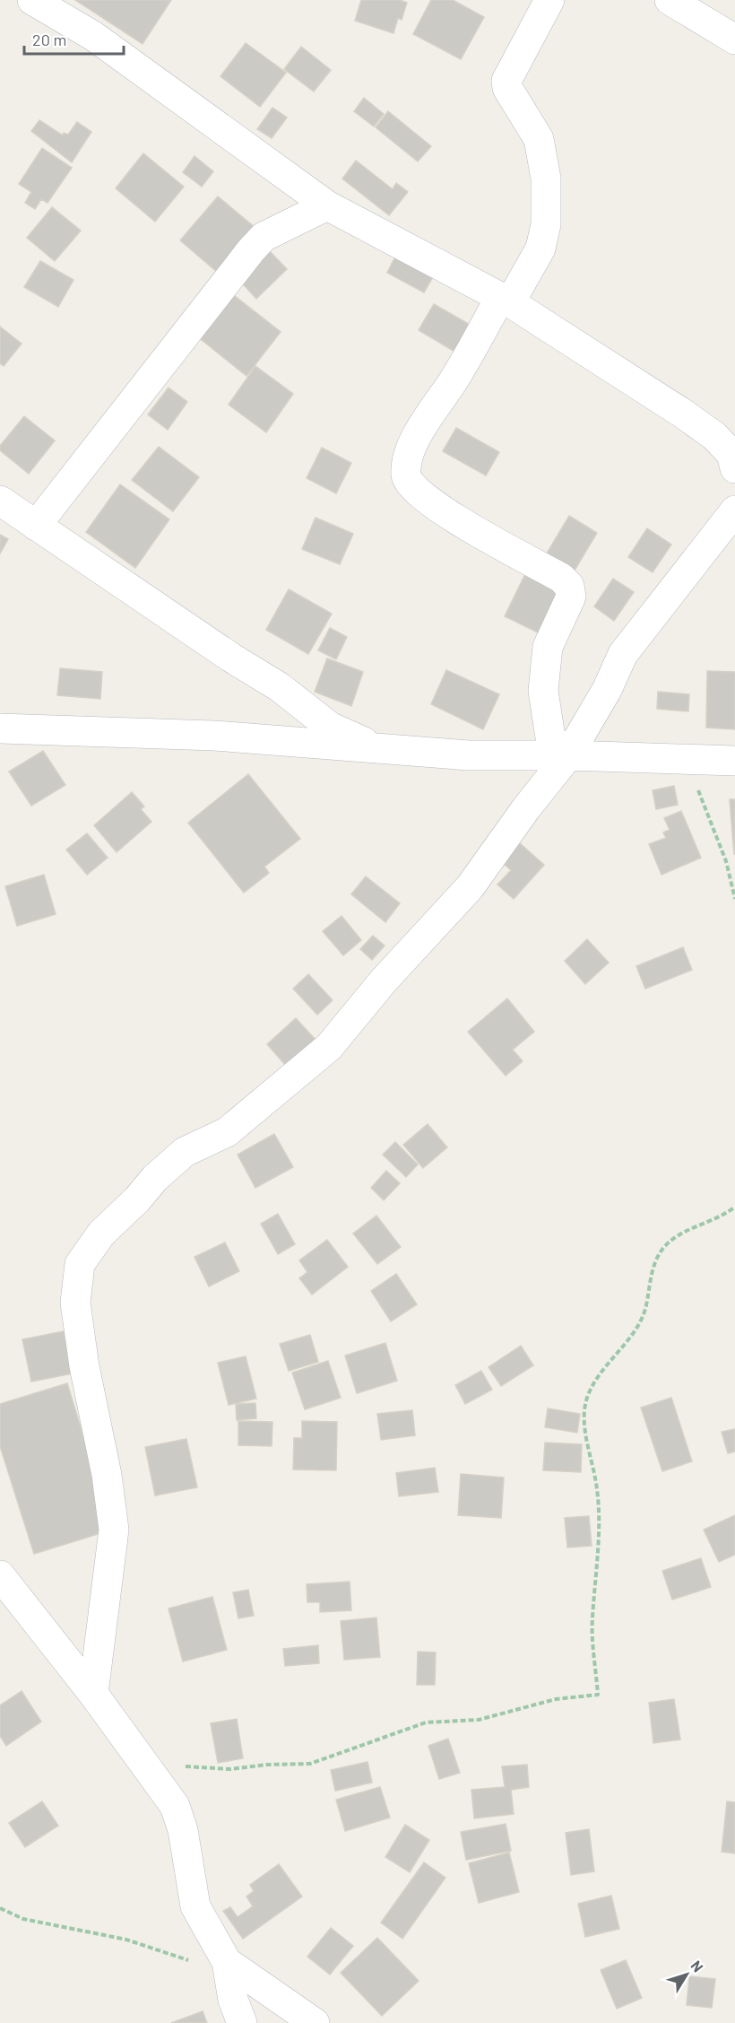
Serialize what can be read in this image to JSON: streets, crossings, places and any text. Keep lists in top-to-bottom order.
{
  "scale_bar": "20 m",
  "north": "top right"
}
